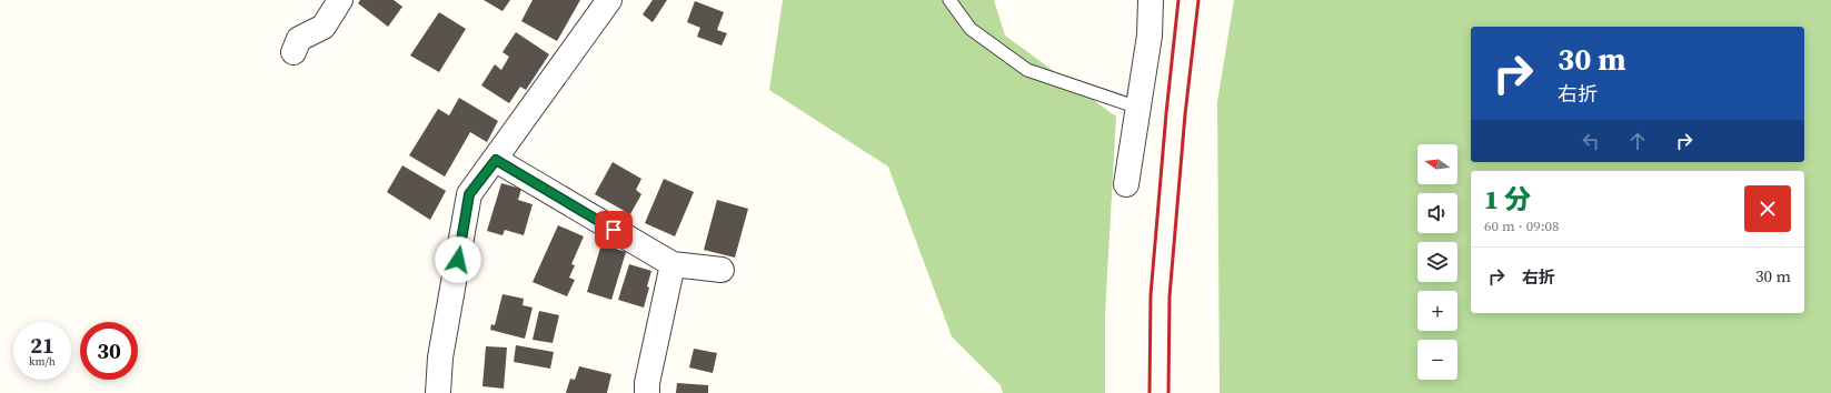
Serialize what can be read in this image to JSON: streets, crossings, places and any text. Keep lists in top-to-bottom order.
{
  "north": "left",
  "page": {
    "turn": ["30 m", "右折"],
    "map_buttons": ["+", "−"],
    "heading": ["1 分", "60 m · 09:08"],
    "list": [
      {
        "name": "右折",
        "value": "30 m"
      }
    ],
    "speed": "21 km/h",
    "limit": "30"
  }
}
